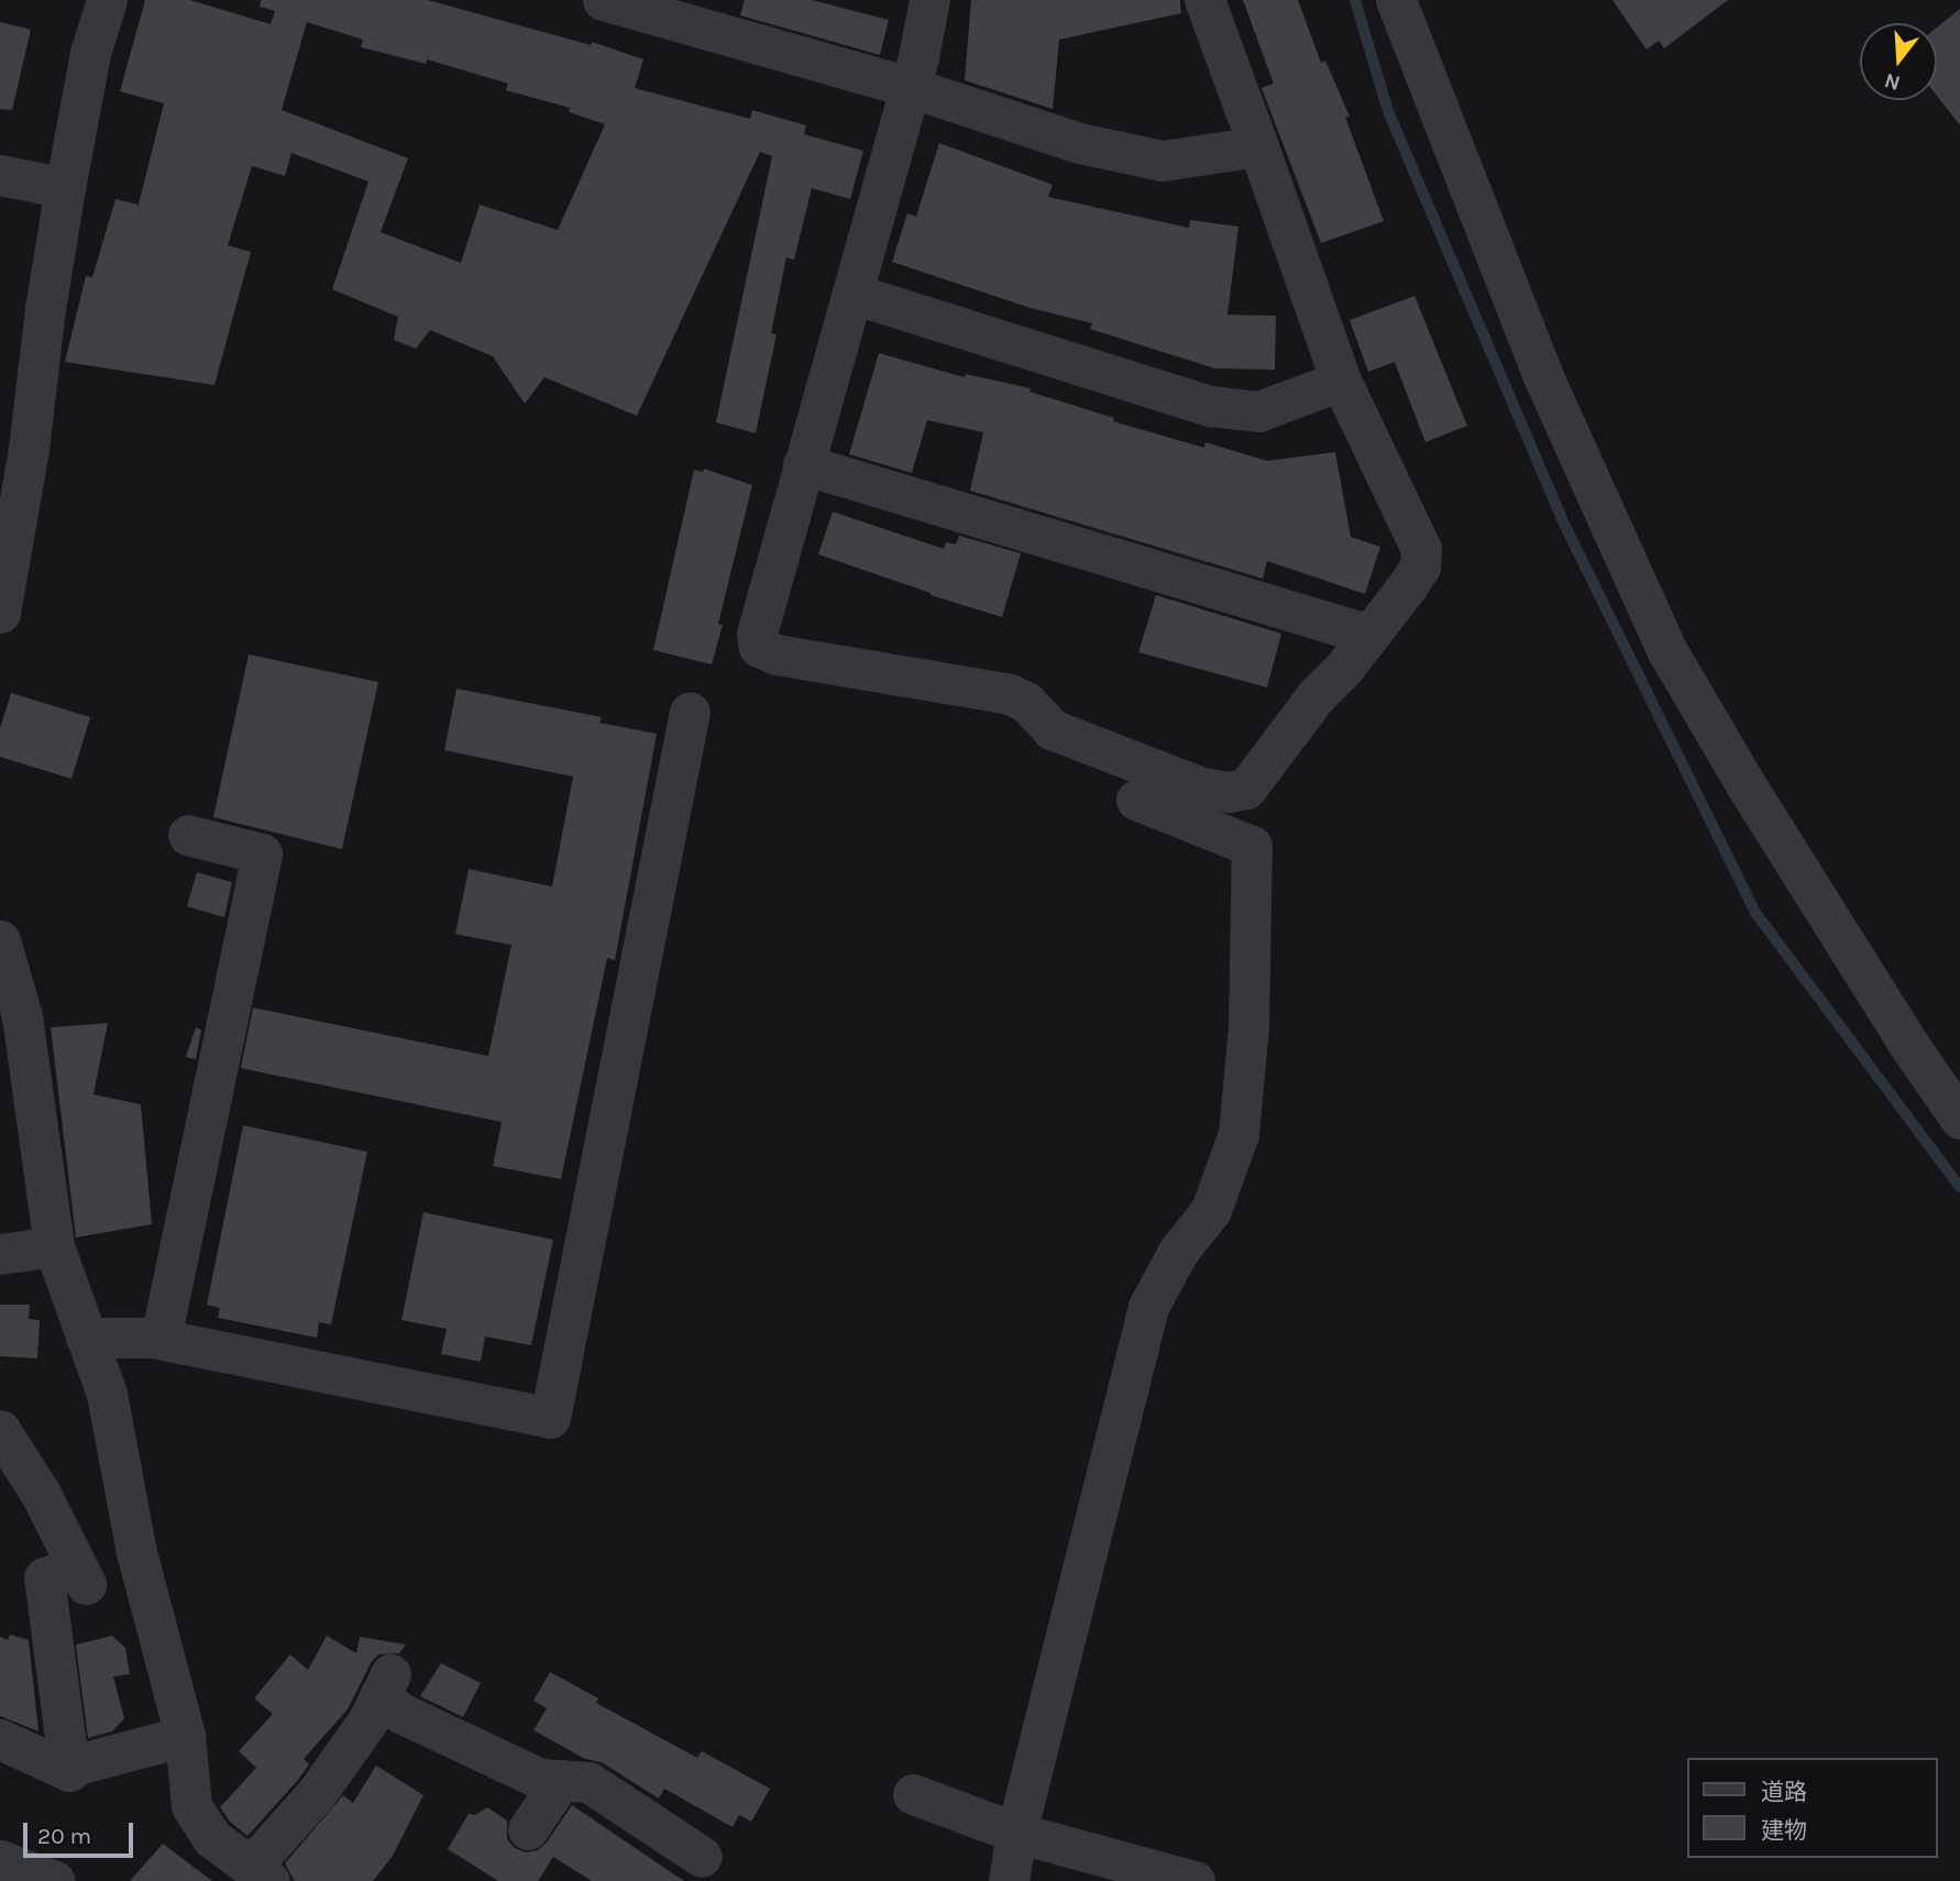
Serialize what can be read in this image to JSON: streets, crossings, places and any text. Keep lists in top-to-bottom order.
{
  "legend": ["道路", "建物"],
  "scale_bar": "20 m",
  "north": "bottom"
}
